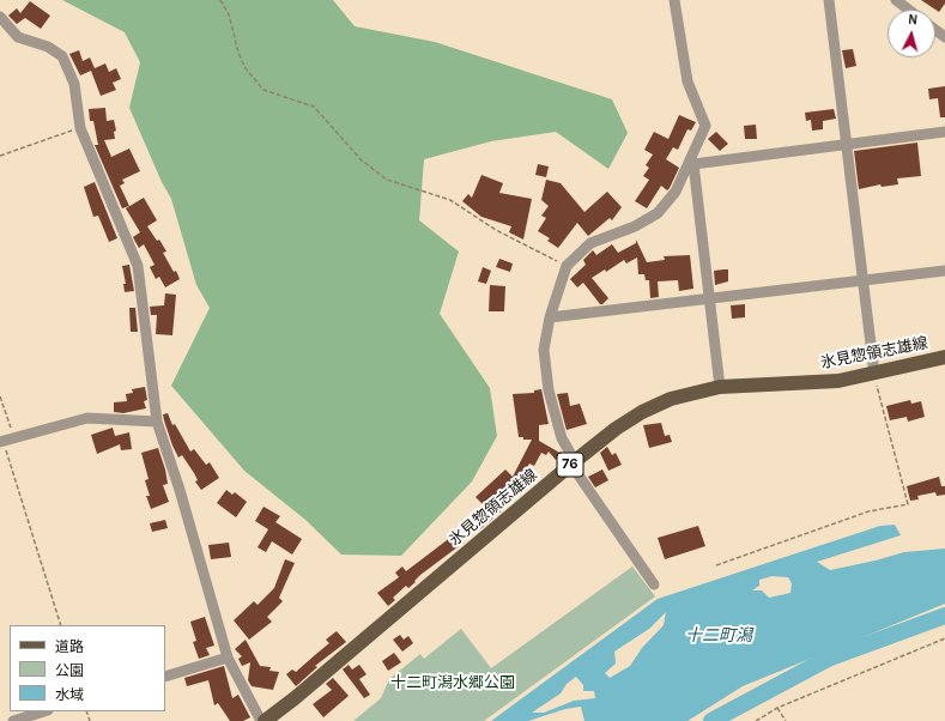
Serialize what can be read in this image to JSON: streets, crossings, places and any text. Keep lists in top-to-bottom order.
{
  "streets": {
    "main road": ["氷見惣領志雄線", "76"]
  },
  "water": ["十二町潟"],
  "parks": ["十二町潟水郷公園"],
  "legend": ["道路", "公園", "水域"],
  "north": "top"
}
